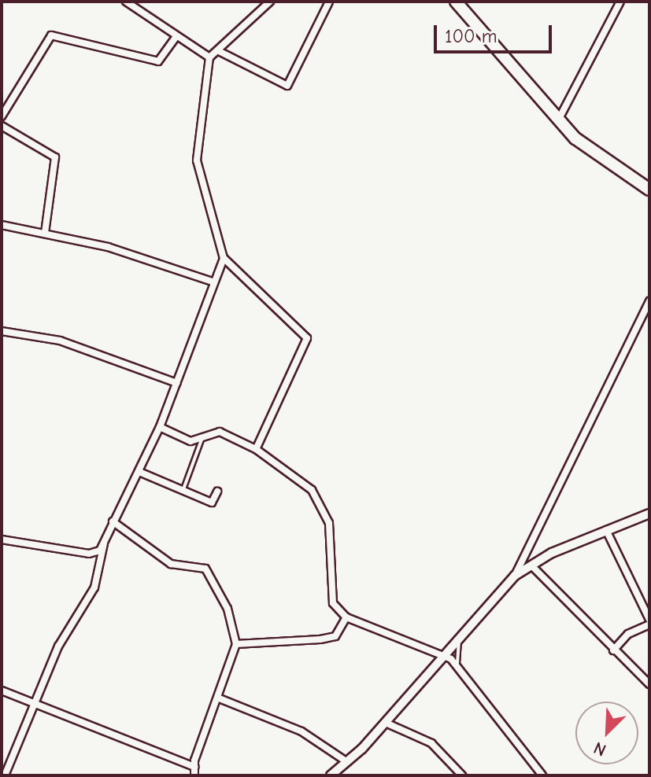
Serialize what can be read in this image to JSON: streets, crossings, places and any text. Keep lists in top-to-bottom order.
{
  "scale_bar": "100 m",
  "north": "bottom left"
}
